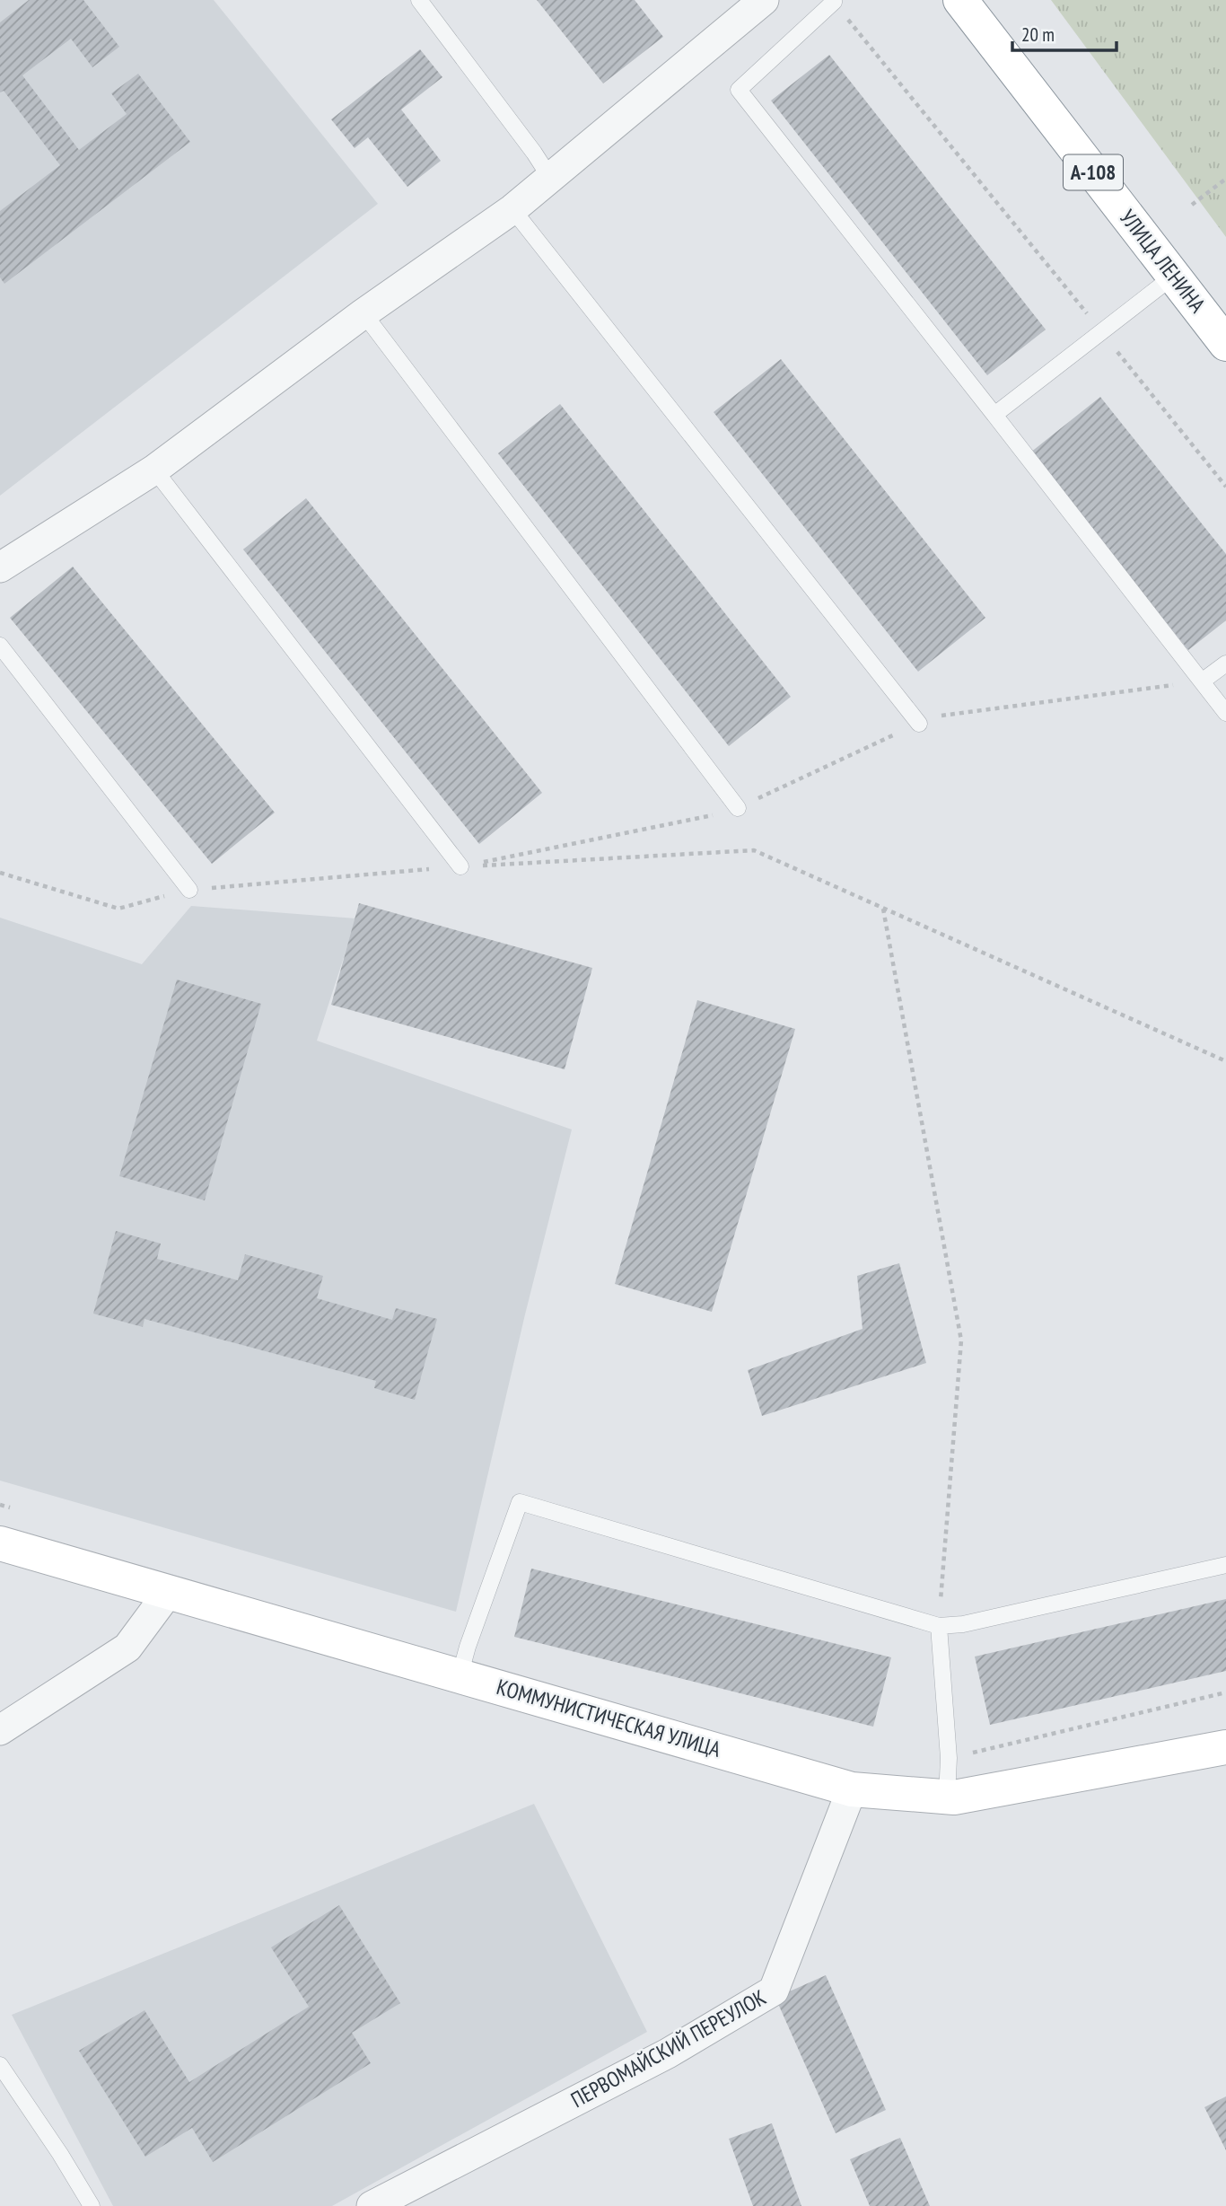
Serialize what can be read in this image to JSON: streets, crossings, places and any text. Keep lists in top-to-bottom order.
{
  "streets": {
    "main road": ["А-108", "УЛИЦА ЛЕНИНА", "КОММУНИСТИЧЕСКАЯ УЛИЦА"],
    "street": ["ПЕРВОМАЙСКИЙ ПЕРЕУЛОК"]
  },
  "crossings": [
    ["КОММУНИСТИЧЕСКАЯ УЛИЦА", "ПЕРВОМАЙСКИЙ ПЕРЕУЛОК"]
  ],
  "scale_bar": "20 m"
}
